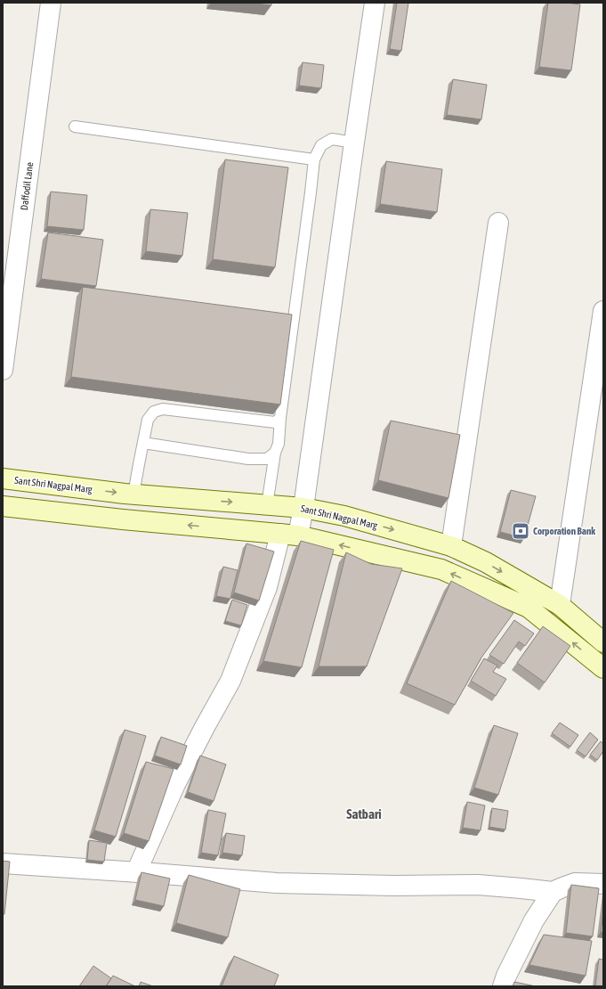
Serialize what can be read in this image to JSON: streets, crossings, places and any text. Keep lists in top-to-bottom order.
{
  "streets": {
    "main road": ["Sant Shri Nagpal Marg"],
    "street": ["Daffodil Lane"]
  },
  "districts": ["Satbari"],
  "places": {
    "bank": ["Corporation Bank"]
  }
}
